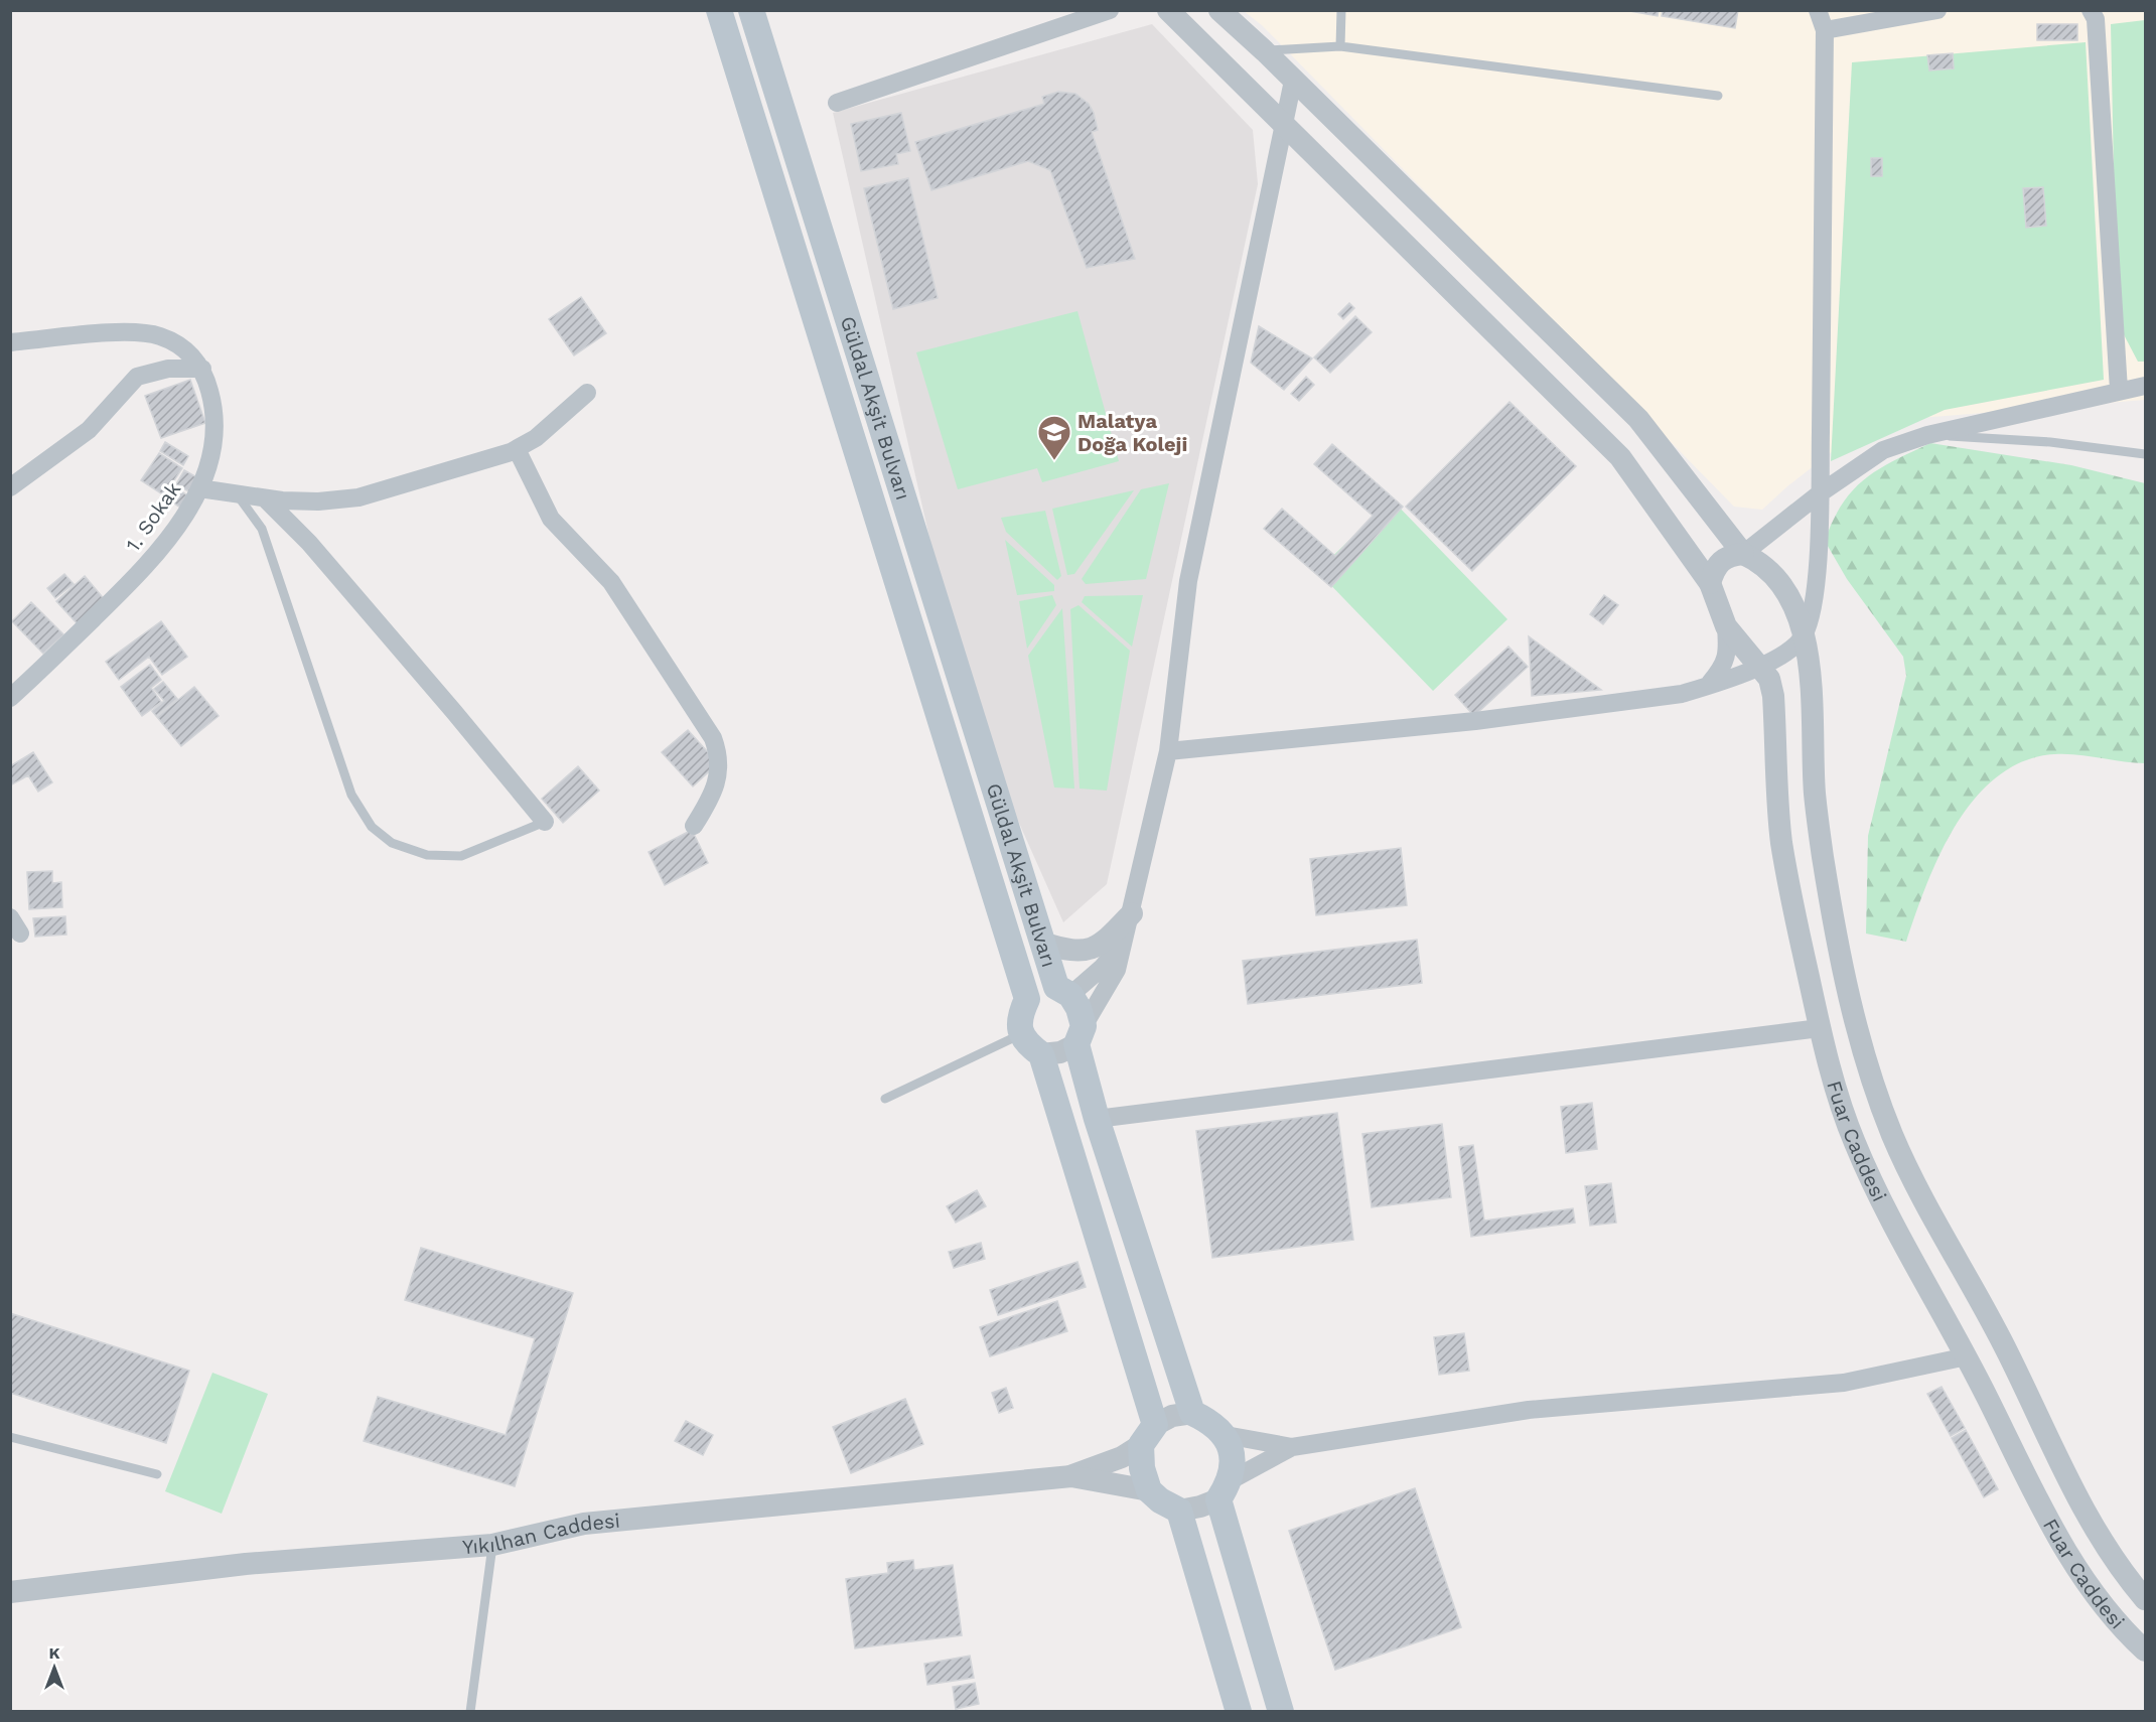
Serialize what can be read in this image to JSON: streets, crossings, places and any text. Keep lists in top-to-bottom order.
{
  "streets": {
    "main road": ["Güldal Akşit Bulvarı"],
    "street": ["1. Sokak", "Fuar Caddesi", "Yıkılhan Caddesi"]
  },
  "crossings": [
    ["Güldal Akşit Bulvarı", "Yıkılhan Caddesi"]
  ],
  "places": {
    "school or university": ["Malatya Doğa Koleji"]
  },
  "north": "top"
}
